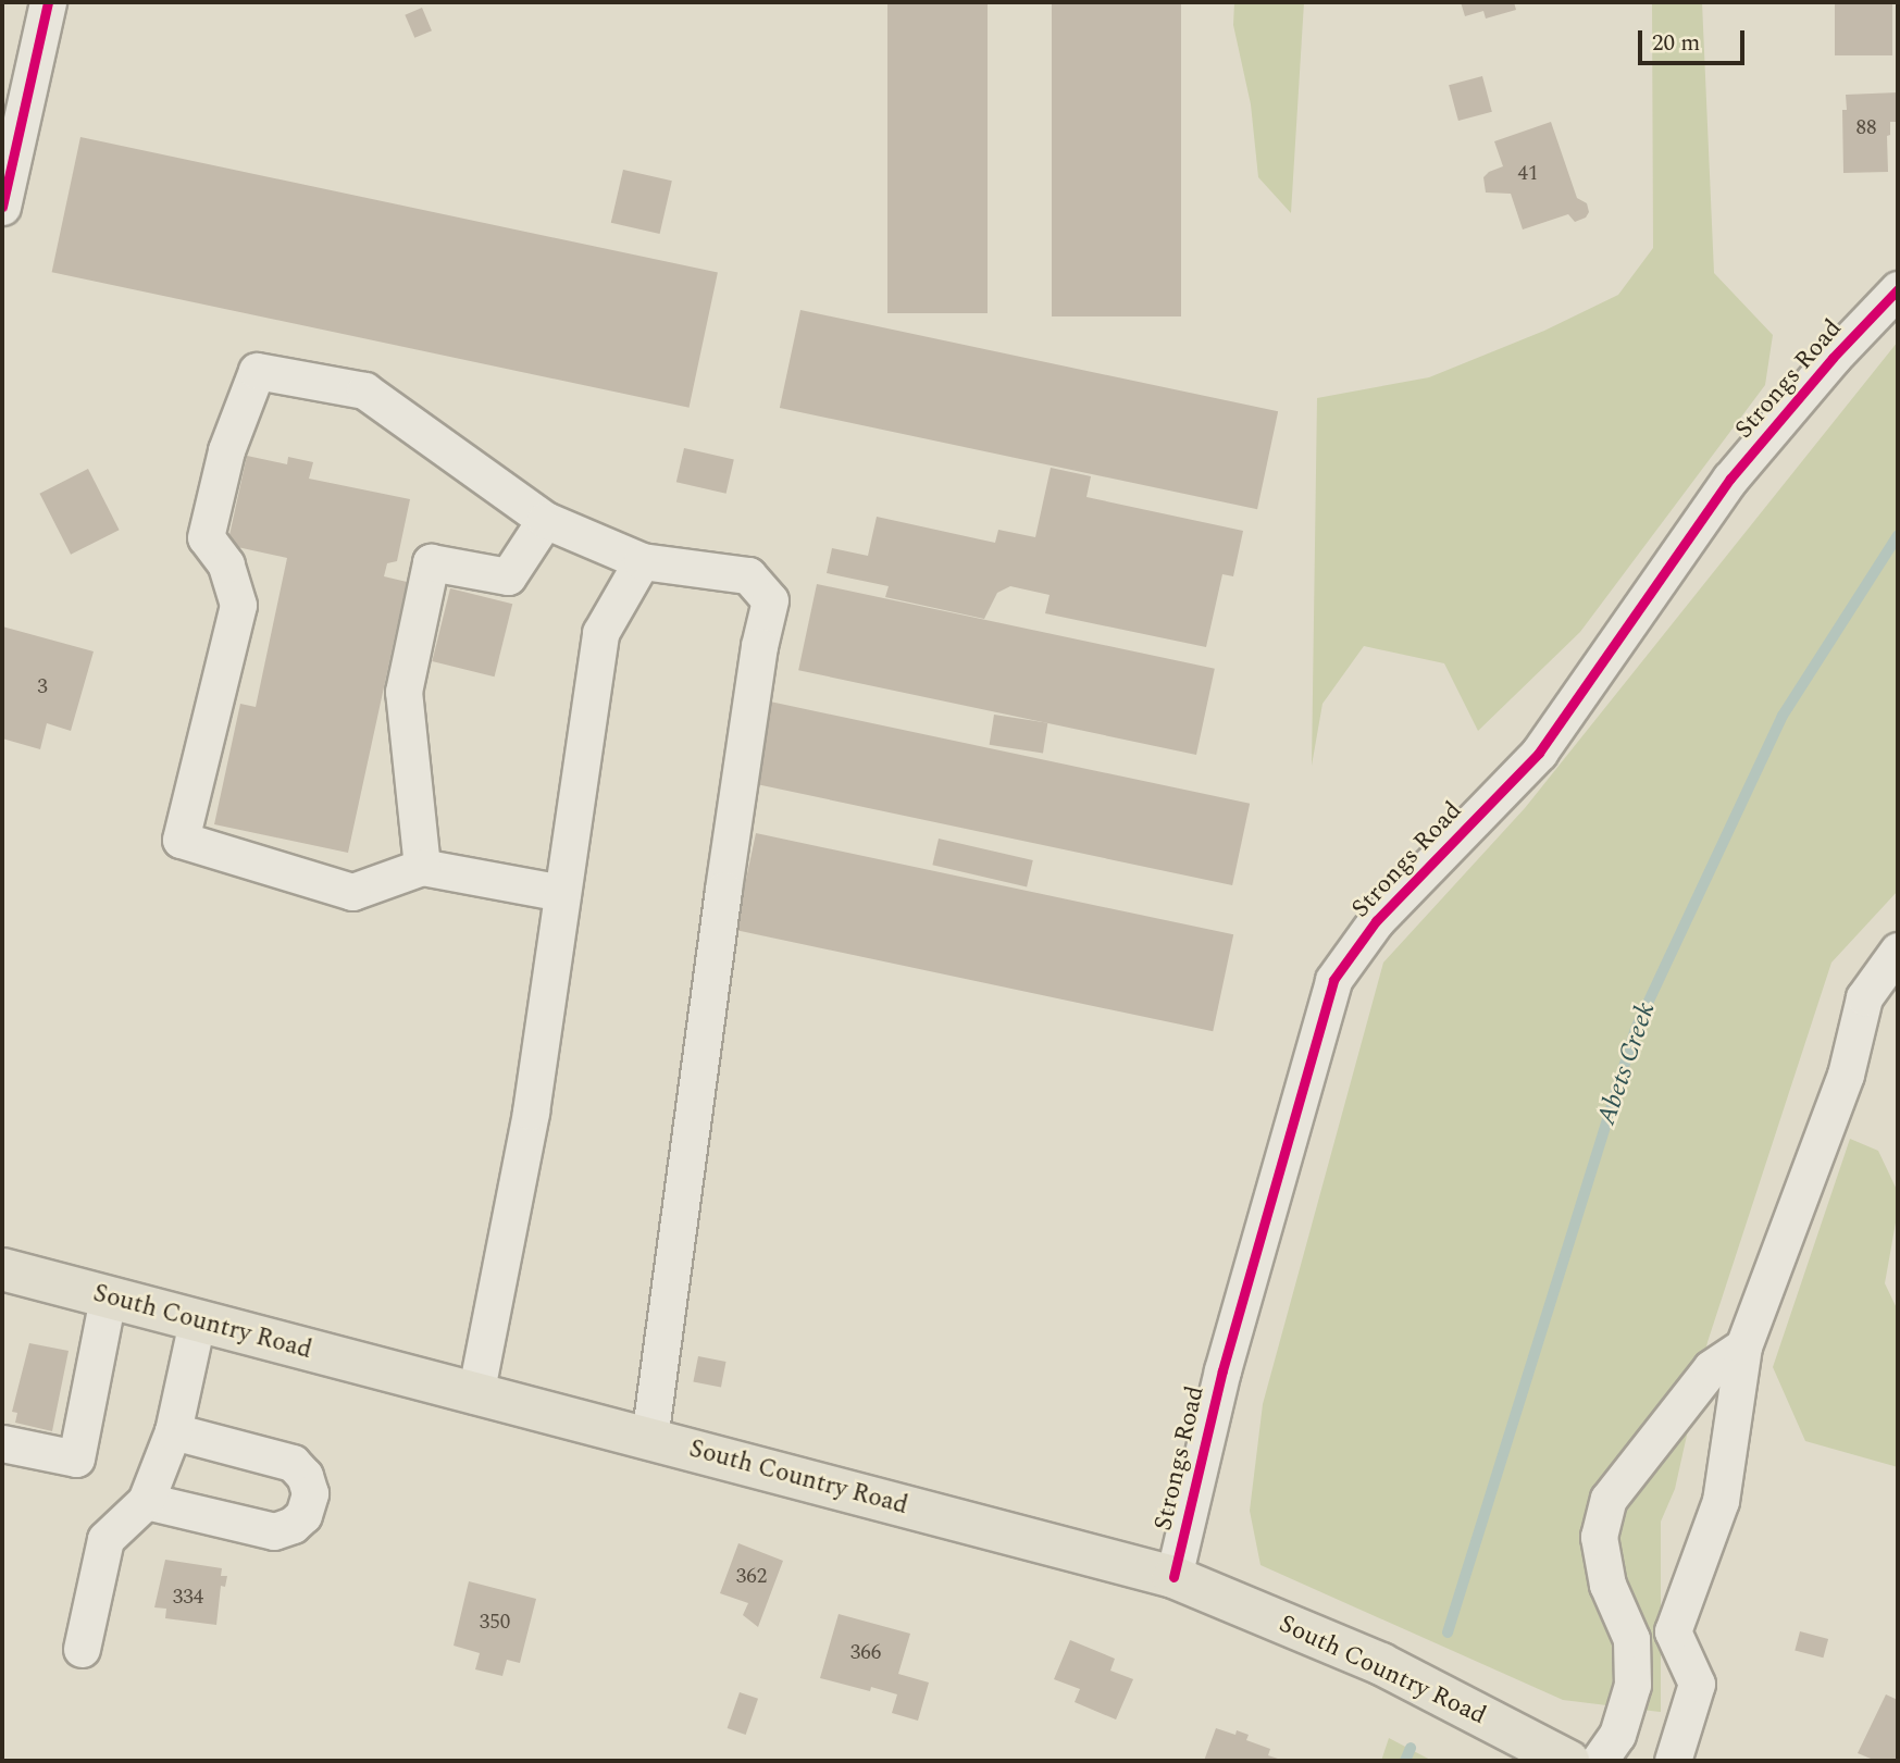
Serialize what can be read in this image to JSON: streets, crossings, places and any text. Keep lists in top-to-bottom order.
{
  "streets": {
    "main road": ["South Country Road"],
    "street": ["Strongs Road"]
  },
  "crossings": [
    ["Strongs Road", "South Country Road"]
  ],
  "water": ["Abets Creek"],
  "house_numbers": [
    "88",
    "41",
    "3",
    "362",
    "334",
    "350",
    "366"
  ],
  "scale_bar": "20 m"
}
